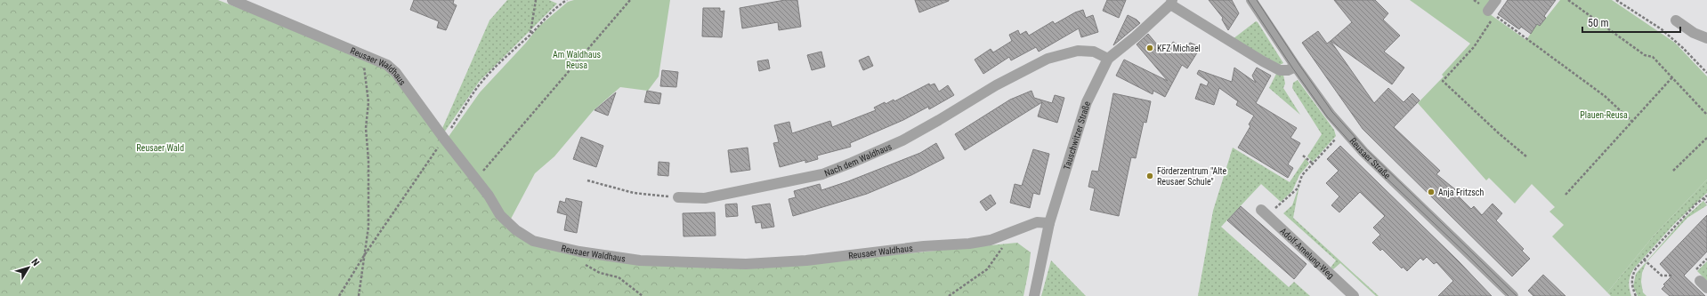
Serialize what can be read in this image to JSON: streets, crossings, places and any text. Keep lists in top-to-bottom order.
{
  "streets": {
    "street": [
      "Reusaer Waldhaus",
      "Tauschwitzer Straße",
      "Reusaer Straße",
      "Nach dem Waldhaus",
      "Adolf-Amelung-Weg"
    ]
  },
  "crossings": [
    ["Reusaer Waldhaus", "Tauschwitzer Straße"],
    ["Tauschwitzer Straße", "Reusaer Straße"],
    ["Tauschwitzer Straße", "Nach dem Waldhaus"]
  ],
  "parks": ["Am Waldhaus Reusa", "Plauen-Reusa", "Reusaer Wald"],
  "places": ["KFZ Michael", "Förderzentrum \"Alte Reusaer Schule\"", "Anja Fritzsch"],
  "scale_bar": "50 m",
  "north": "top right"
}
